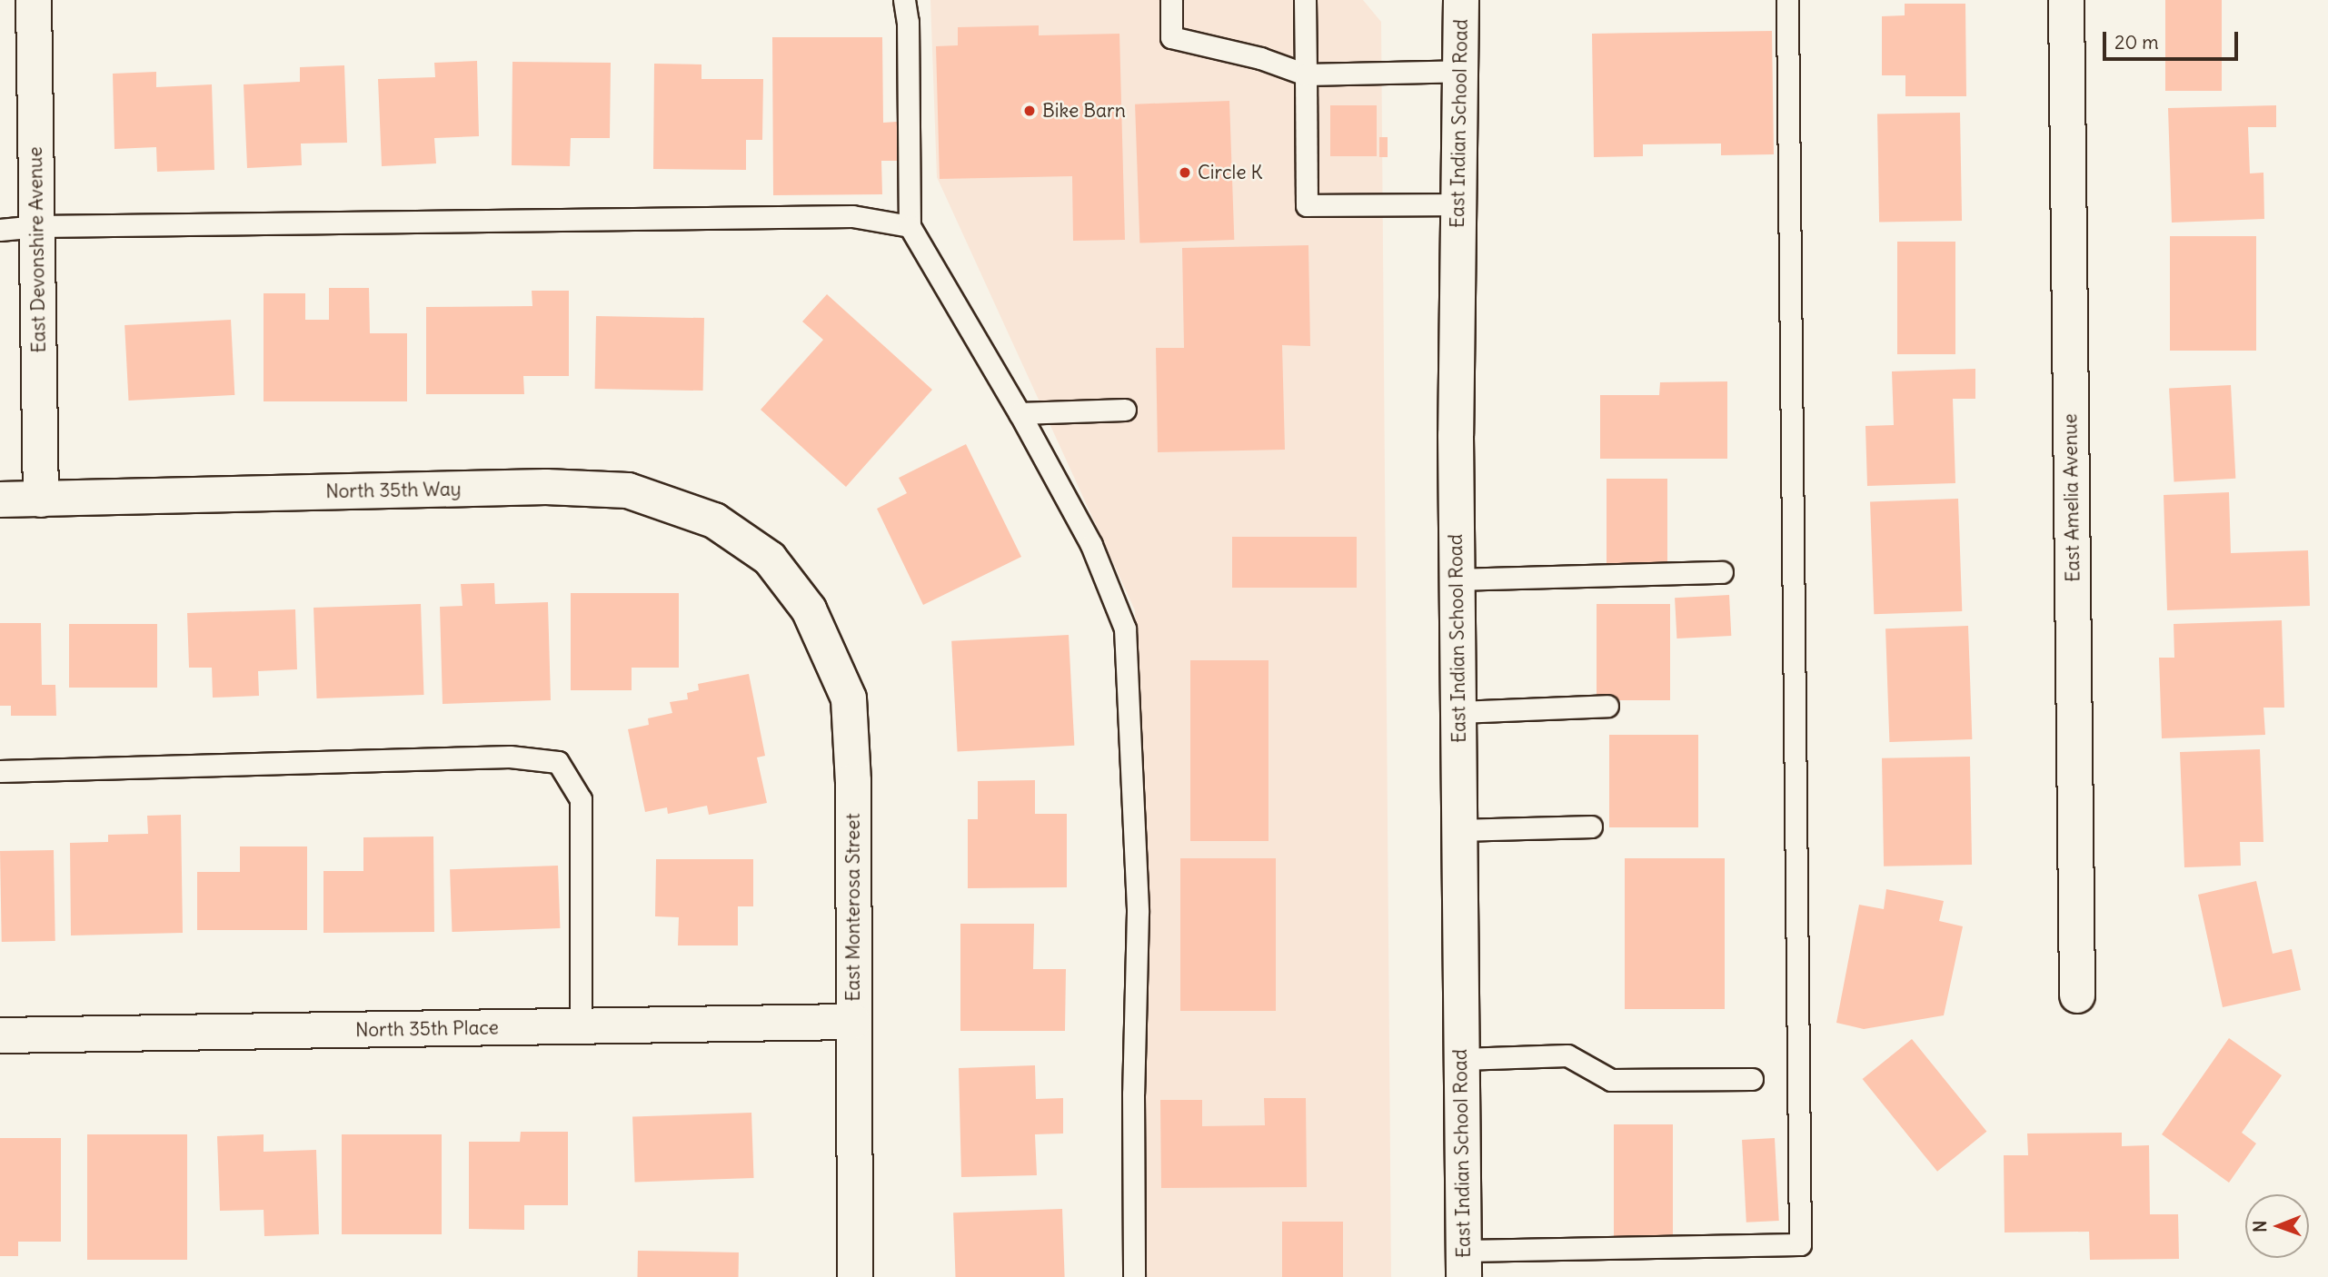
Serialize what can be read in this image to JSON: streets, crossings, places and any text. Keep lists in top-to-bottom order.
{
  "streets": {
    "street": [
      "East Indian School Road",
      "East Devonshire Avenue",
      "North 35th Way",
      "East Amelia Avenue",
      "East Monterosa Street",
      "North 35th Place"
    ]
  },
  "crossings": [
    ["East Devonshire Avenue", "North 35th Way"],
    ["North 35th Way", "East Monterosa Street"],
    ["East Monterosa Street", "North 35th Place"]
  ],
  "places": ["Bike Barn", "Circle K"],
  "scale_bar": "20 m",
  "north": "left"
}
